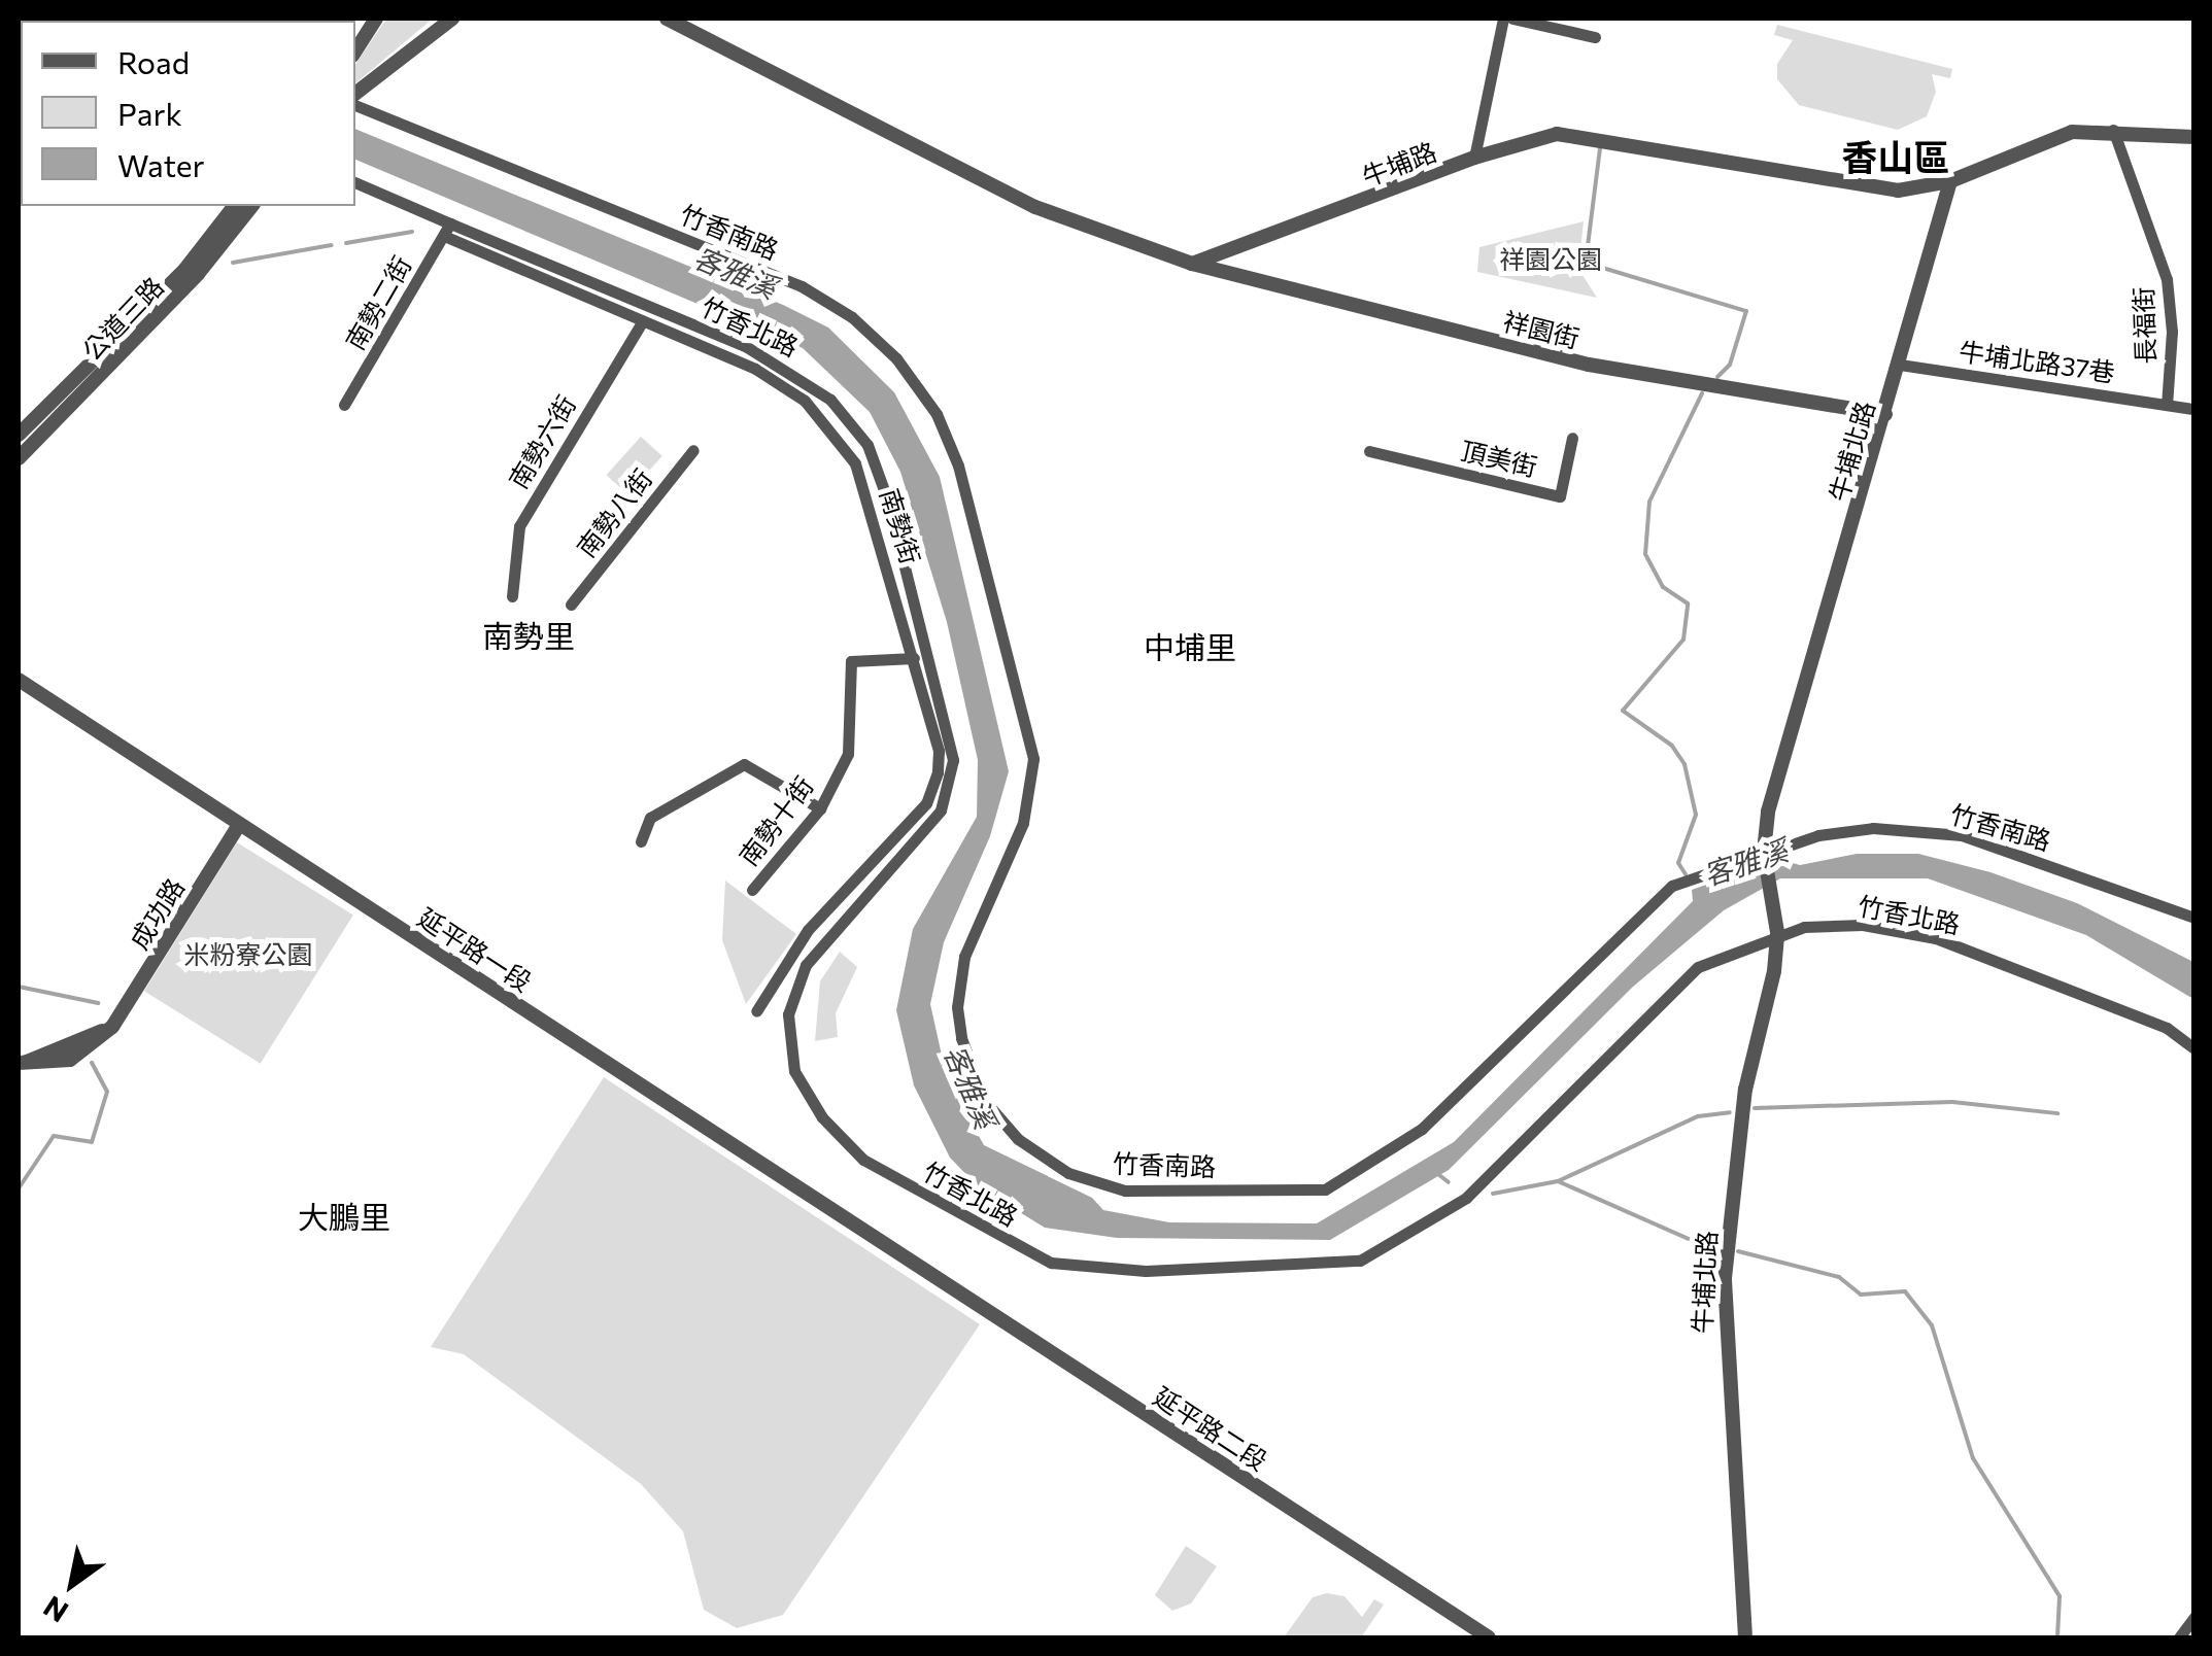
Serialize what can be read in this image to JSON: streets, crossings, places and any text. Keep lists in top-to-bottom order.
{
  "streets": {
    "street": [
      "牛埔路",
      "竹香南路",
      "南勢二街",
      "公道三路",
      "長福街",
      "竹香北路",
      "祥園街",
      "牛埔北路37巷",
      "南勢六街",
      "牛埔北路",
      "頂美街",
      "南勢八街",
      "南勢街",
      "南勢十街",
      "成功路",
      "延平路一段",
      "延平路二段"
    ]
  },
  "crossings": [
    ["牛埔路", "長福街"],
    ["牛埔路", "祥園街"],
    ["牛埔路", "牛埔北路"],
    ["竹香南路", "牛埔北路"],
    ["南勢二街", "竹香北路"],
    ["南勢二街", "南勢街"],
    ["長福街", "牛埔北路37巷"],
    ["竹香北路", "牛埔北路"],
    ["竹香北路", "南勢街"],
    ["祥園街", "牛埔北路"],
    ["牛埔北路37巷", "牛埔北路"],
    ["南勢六街", "南勢街"],
    ["南勢街", "南勢十街"],
    ["成功路", "延平路一段"],
    ["延平路一段", "延平路二段"]
  ],
  "districts": [
    "香山區",
    "南勢里",
    "中埔里",
    "大鵬里"
  ],
  "water": ["客雅溪"],
  "parks": ["祥園公園", "米粉寮公園"],
  "legend": ["Road", "Park", "Water"],
  "north": "bottom left"
}
